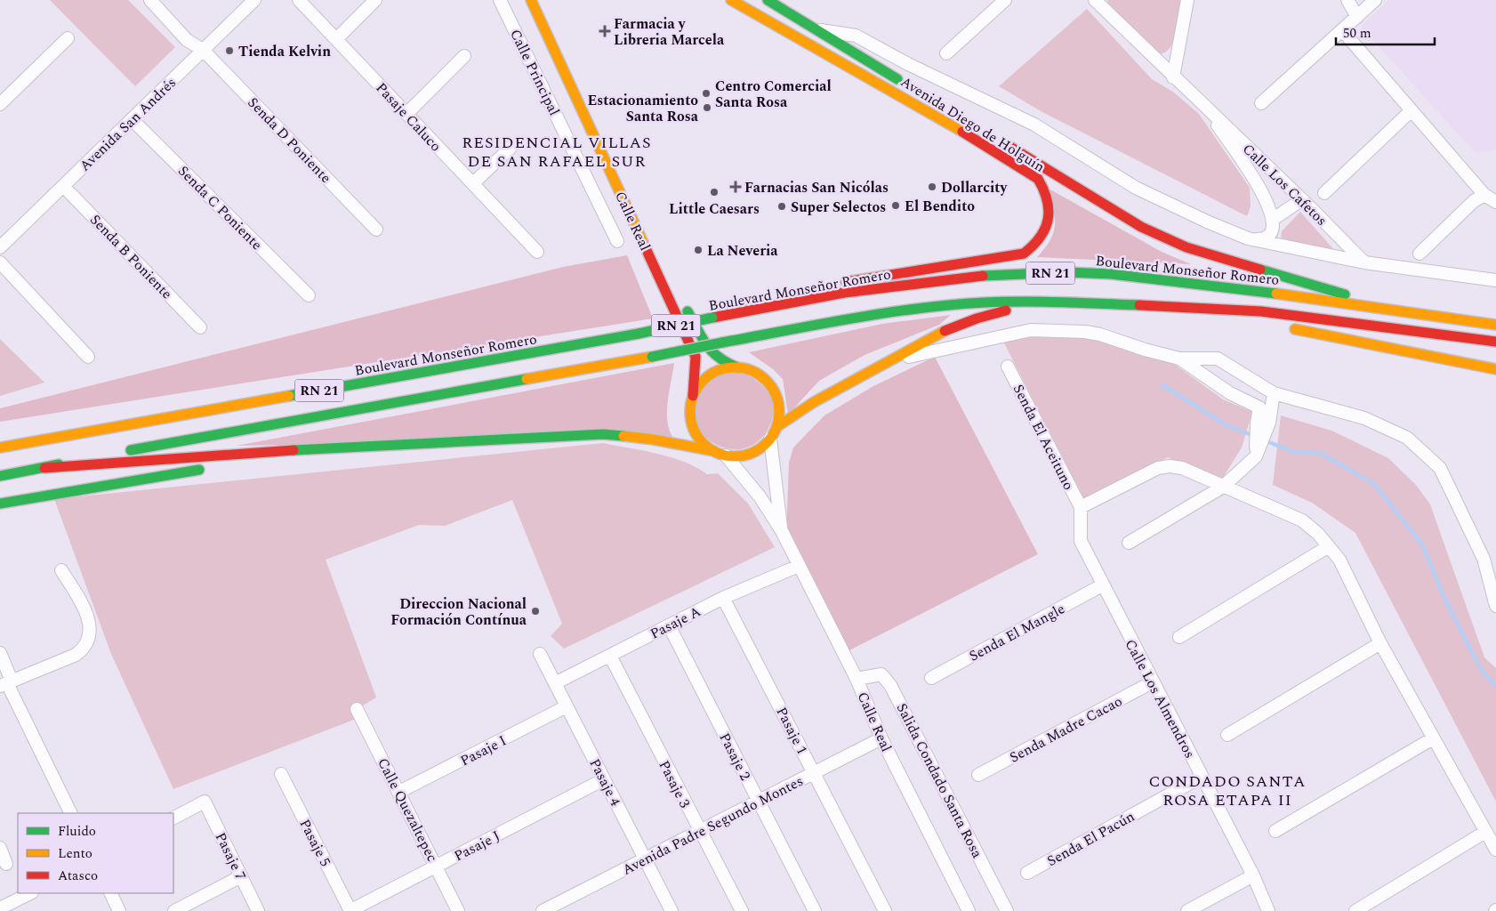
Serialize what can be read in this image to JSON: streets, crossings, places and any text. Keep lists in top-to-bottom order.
{
  "streets": {
    "main road": [
      "Avenida Diego de Holguín",
      "Calle Real",
      "Boulevard Monseñor Romero",
      "RN 21"
    ],
    "street": [
      "Calle Principal",
      "Pasaje Caluco",
      "Avenida San Andrés",
      "Senda D Poniente",
      "Calle Los Cafetos",
      "Senda C Poniente",
      "Senda B Poniente",
      "Senda El Aceituno",
      "Pasaje A",
      "Senda El Mangle",
      "Calle Los Almendros",
      "Senda Madre Cacao",
      "Pasaje 1",
      "Pasaje I",
      "Pasaje 2",
      "Salida Condado Santa Rosa",
      "Pasaje 4",
      "Pasaje 3",
      "Calle Quezaltepec",
      "Avenida Padre Segundo Montes",
      "Senda El Pacún",
      "Pasaje 5",
      "Pasaje J",
      "Pasaje 7"
    ]
  },
  "crossings": [
    ["Avenida San Andrés", "Senda D Poniente"],
    ["Avenida San Andrés", "Senda C Poniente"],
    ["Avenida San Andrés", "Senda B Poniente"],
    ["Avenida Diego de Holguín", "Boulevard Monseñor Romero"],
    ["Calle Real", "Pasaje A"],
    ["Calle Real", "Salida Condado Santa Rosa"],
    ["Calle Real", "Avenida Padre Segundo Montes"],
    ["Senda El Aceituno", "Calle Los Almendros"],
    ["Pasaje A", "Pasaje 1"],
    ["Pasaje A", "Pasaje 2"],
    ["Pasaje A", "Pasaje 4"],
    ["Pasaje A", "Pasaje 3"],
    ["Senda El Mangle", "Calle Los Almendros"],
    ["Calle Los Almendros", "Senda Madre Cacao"],
    ["Calle Los Almendros", "Senda El Pacún"],
    ["Pasaje 1", "Avenida Padre Segundo Montes"],
    ["Pasaje I", "Pasaje 4"],
    ["Pasaje I", "Calle Quezaltepec"],
    ["Pasaje 2", "Avenida Padre Segundo Montes"],
    ["Pasaje 4", "Avenida Padre Segundo Montes"],
    ["Pasaje 4", "Pasaje J"],
    ["Pasaje 3", "Avenida Padre Segundo Montes"],
    ["Calle Quezaltepec", "Pasaje J"],
    ["Pasaje 5", "Pasaje J"]
  ],
  "districts": ["RESIDENCIAL VILLAS DE SAN RAFAEL SUR", "CONDADO SANTA ROSA ETAPA II"],
  "places": {
    "health": ["Farmacia y Libreria Marcela", "Farnacias San Nicólas"],
    "other": [
      "Tienda Kelvin",
      "Centro Comercial Santa Rosa",
      "Estacionamiento Santa Rosa",
      "Dollarcity",
      "Little Caesars",
      "El Bendito",
      "Super Selectos",
      "La Neveria",
      "Direccion Nacional Formación Contínua"
    ]
  },
  "legend": ["Fluido", "Lento", "Atasco"],
  "scale_bar": "50 m"
}
